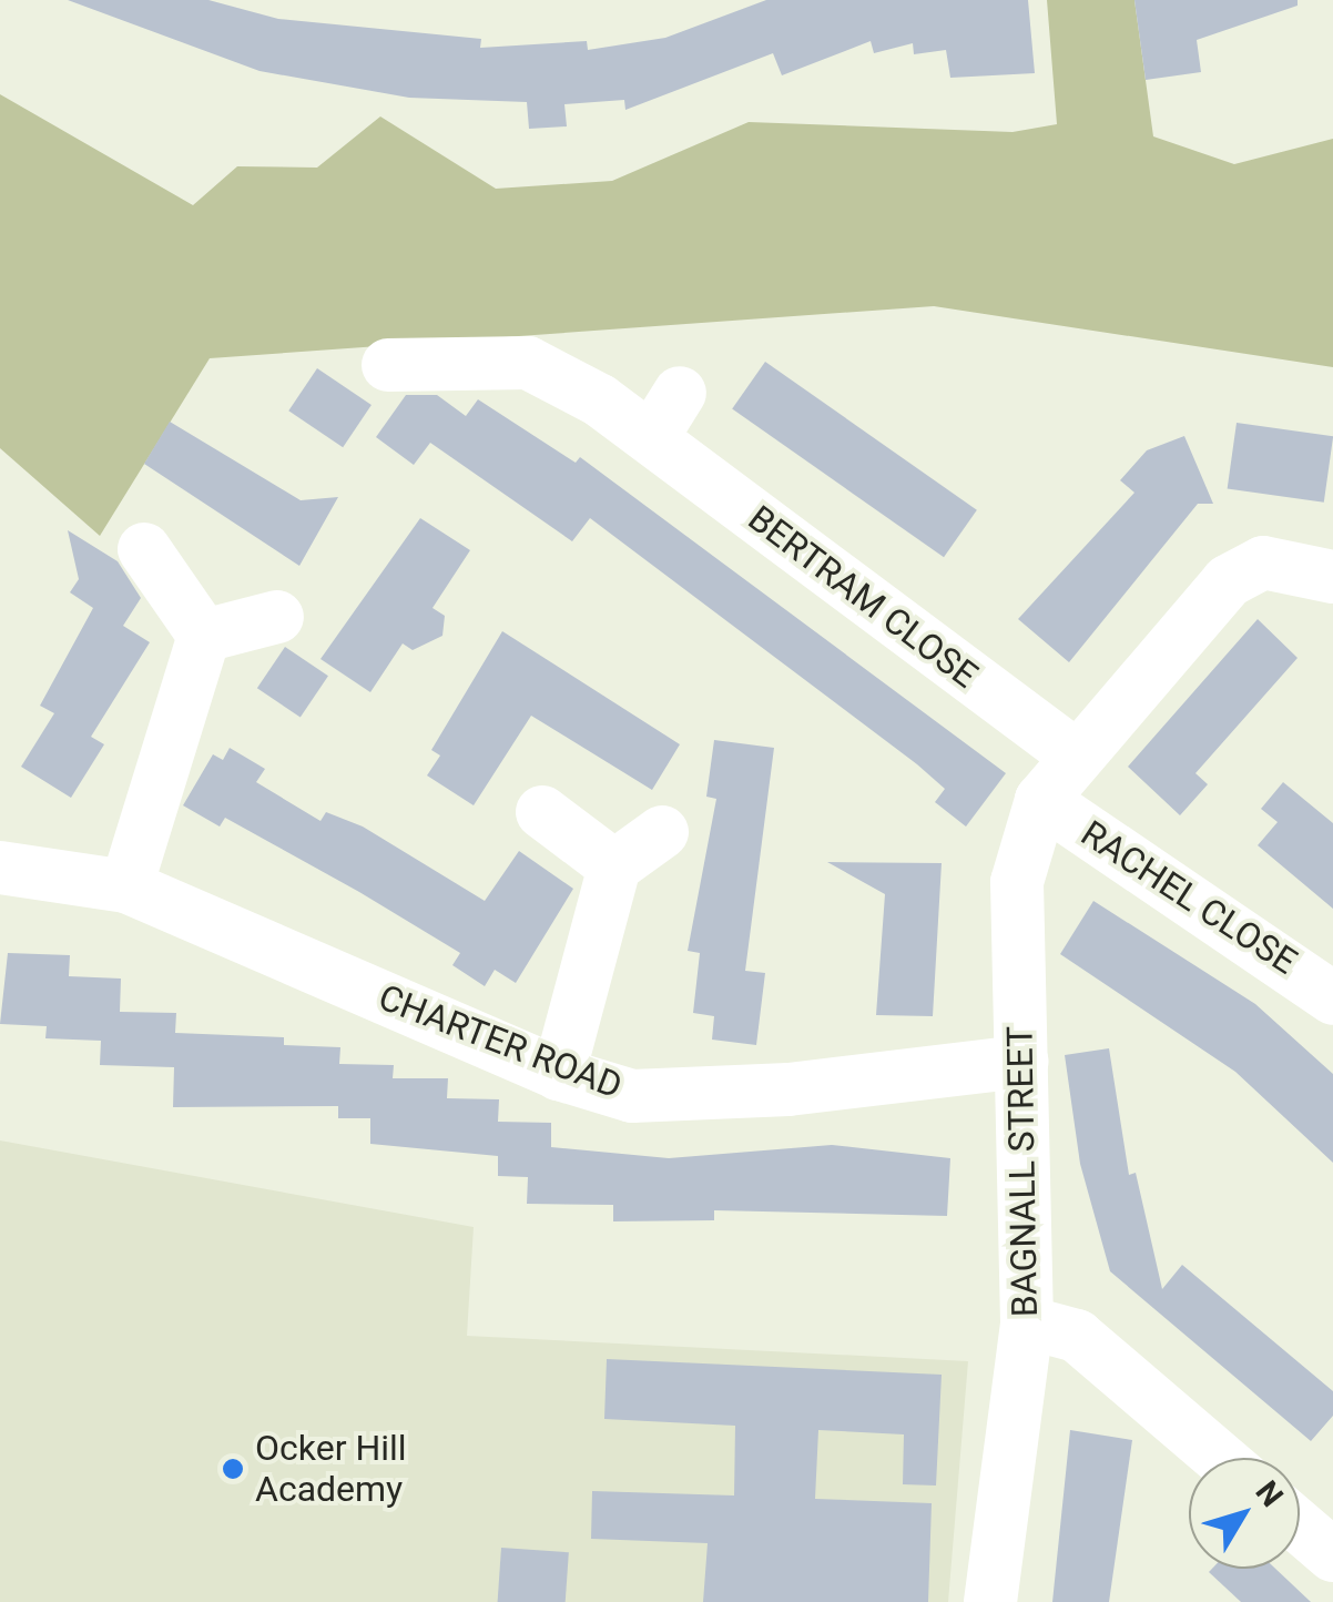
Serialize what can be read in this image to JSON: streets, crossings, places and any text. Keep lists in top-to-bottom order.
{
  "streets": {
    "street": [
      "BERTRAM CLOSE",
      "RACHEL CLOSE",
      "CHARTER ROAD",
      "BAGNALL STREET"
    ]
  },
  "crossings": [
    ["BERTRAM CLOSE", "BAGNALL STREET"],
    ["RACHEL CLOSE", "BAGNALL STREET"],
    ["CHARTER ROAD", "BAGNALL STREET"]
  ],
  "places": ["Ocker Hill Academy"],
  "north": "top right"
}
